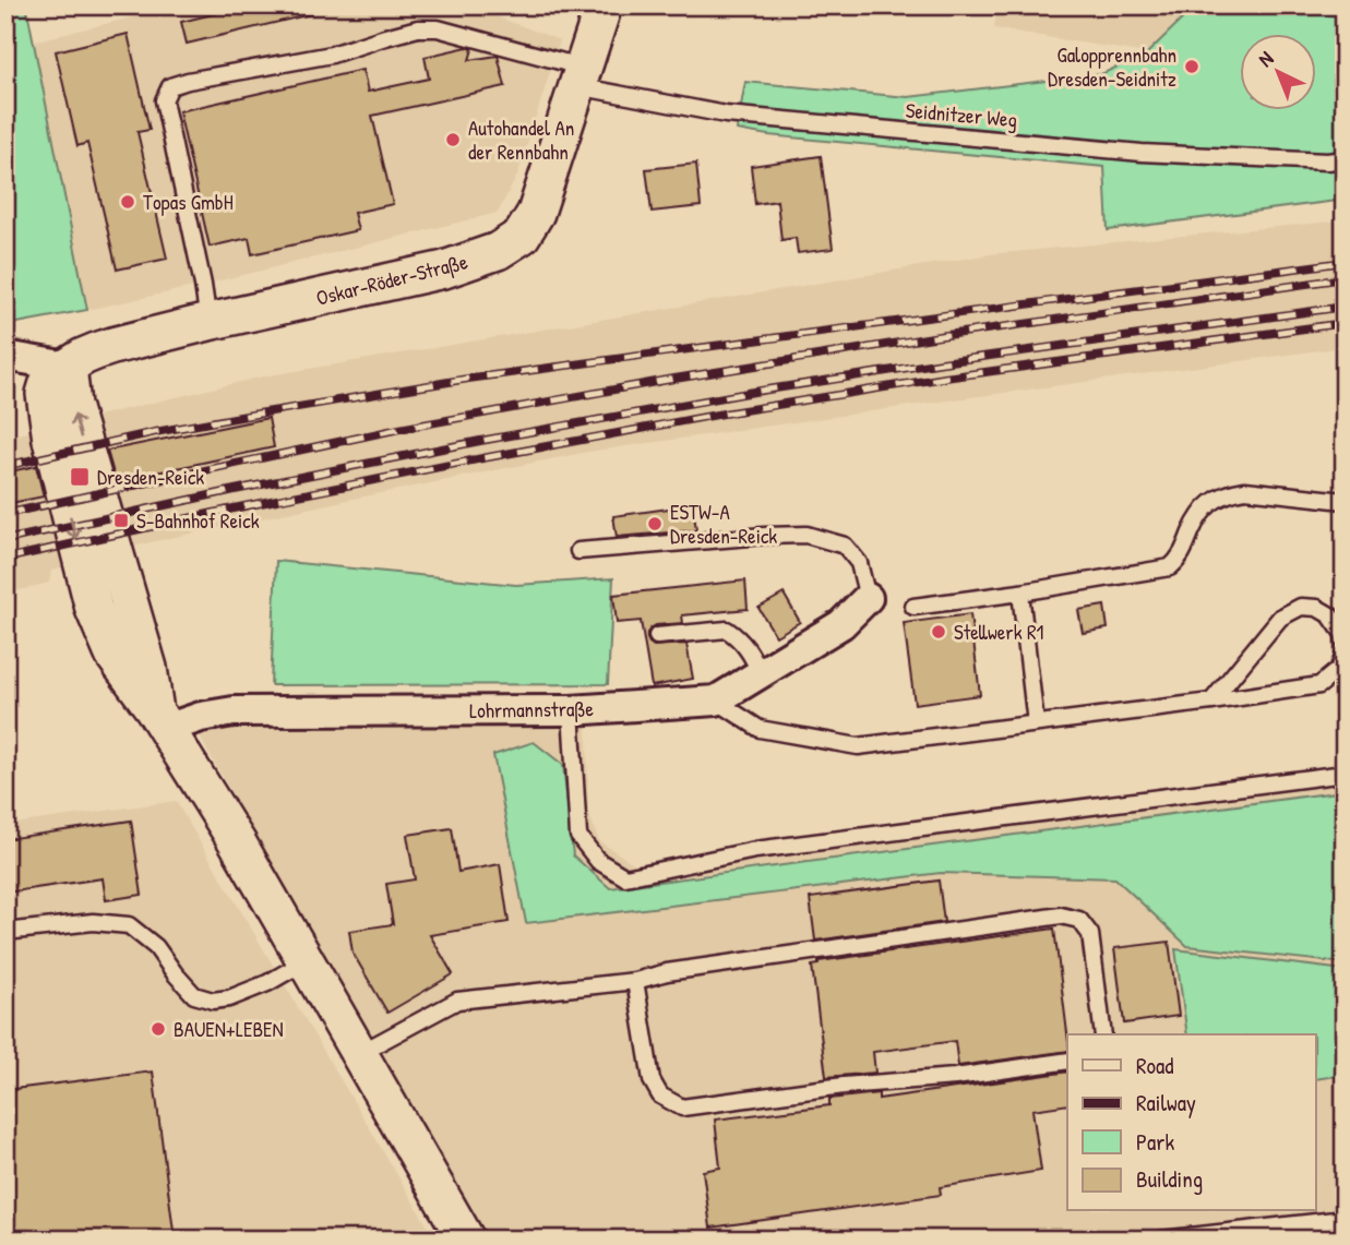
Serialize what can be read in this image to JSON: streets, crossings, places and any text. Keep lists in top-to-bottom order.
{
  "streets": {
    "street": ["Oskar-Röder-Straße", "Lohrmannstraße"],
    "lane": ["Seidnitzer Weg"]
  },
  "crossings": [
    ["Seidnitzer Weg", "Oskar-Röder-Straße"]
  ],
  "places": {
    "other": [
      "Galopprennbahn Dresden-Seidnitz",
      "Autohandel An der Rennbahn",
      "Topas GmbH",
      "ESTW-A Dresden-Reick",
      "Stellwerk R1",
      "BAUEN+LEBEN"
    ],
    "transit": ["Dresden-Reick", "S-Bahnhof Reick"]
  },
  "legend": [
    "Road",
    "Railway",
    "Park",
    "Building"
  ],
  "north": "top left"
}
